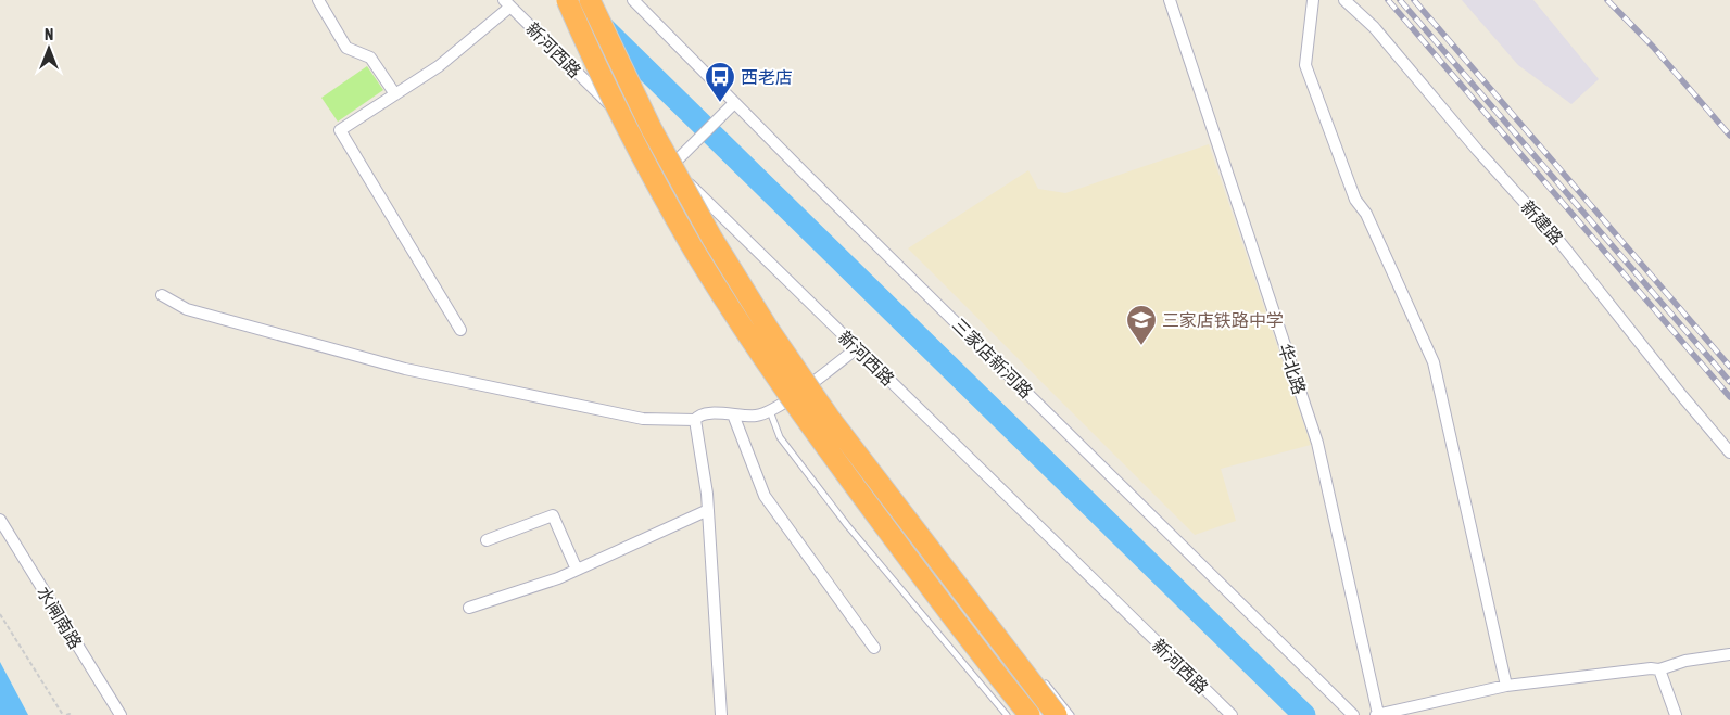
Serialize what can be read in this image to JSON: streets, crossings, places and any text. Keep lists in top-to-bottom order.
{
  "streets": {
    "street": [
      "新河西路",
      "新建路",
      "三家店新河路",
      "华北路",
      "水闸南路"
    ]
  },
  "places": {
    "bus stop": ["西老店"],
    "school or university": ["三家店铁路中学"]
  },
  "north": "top"
}
